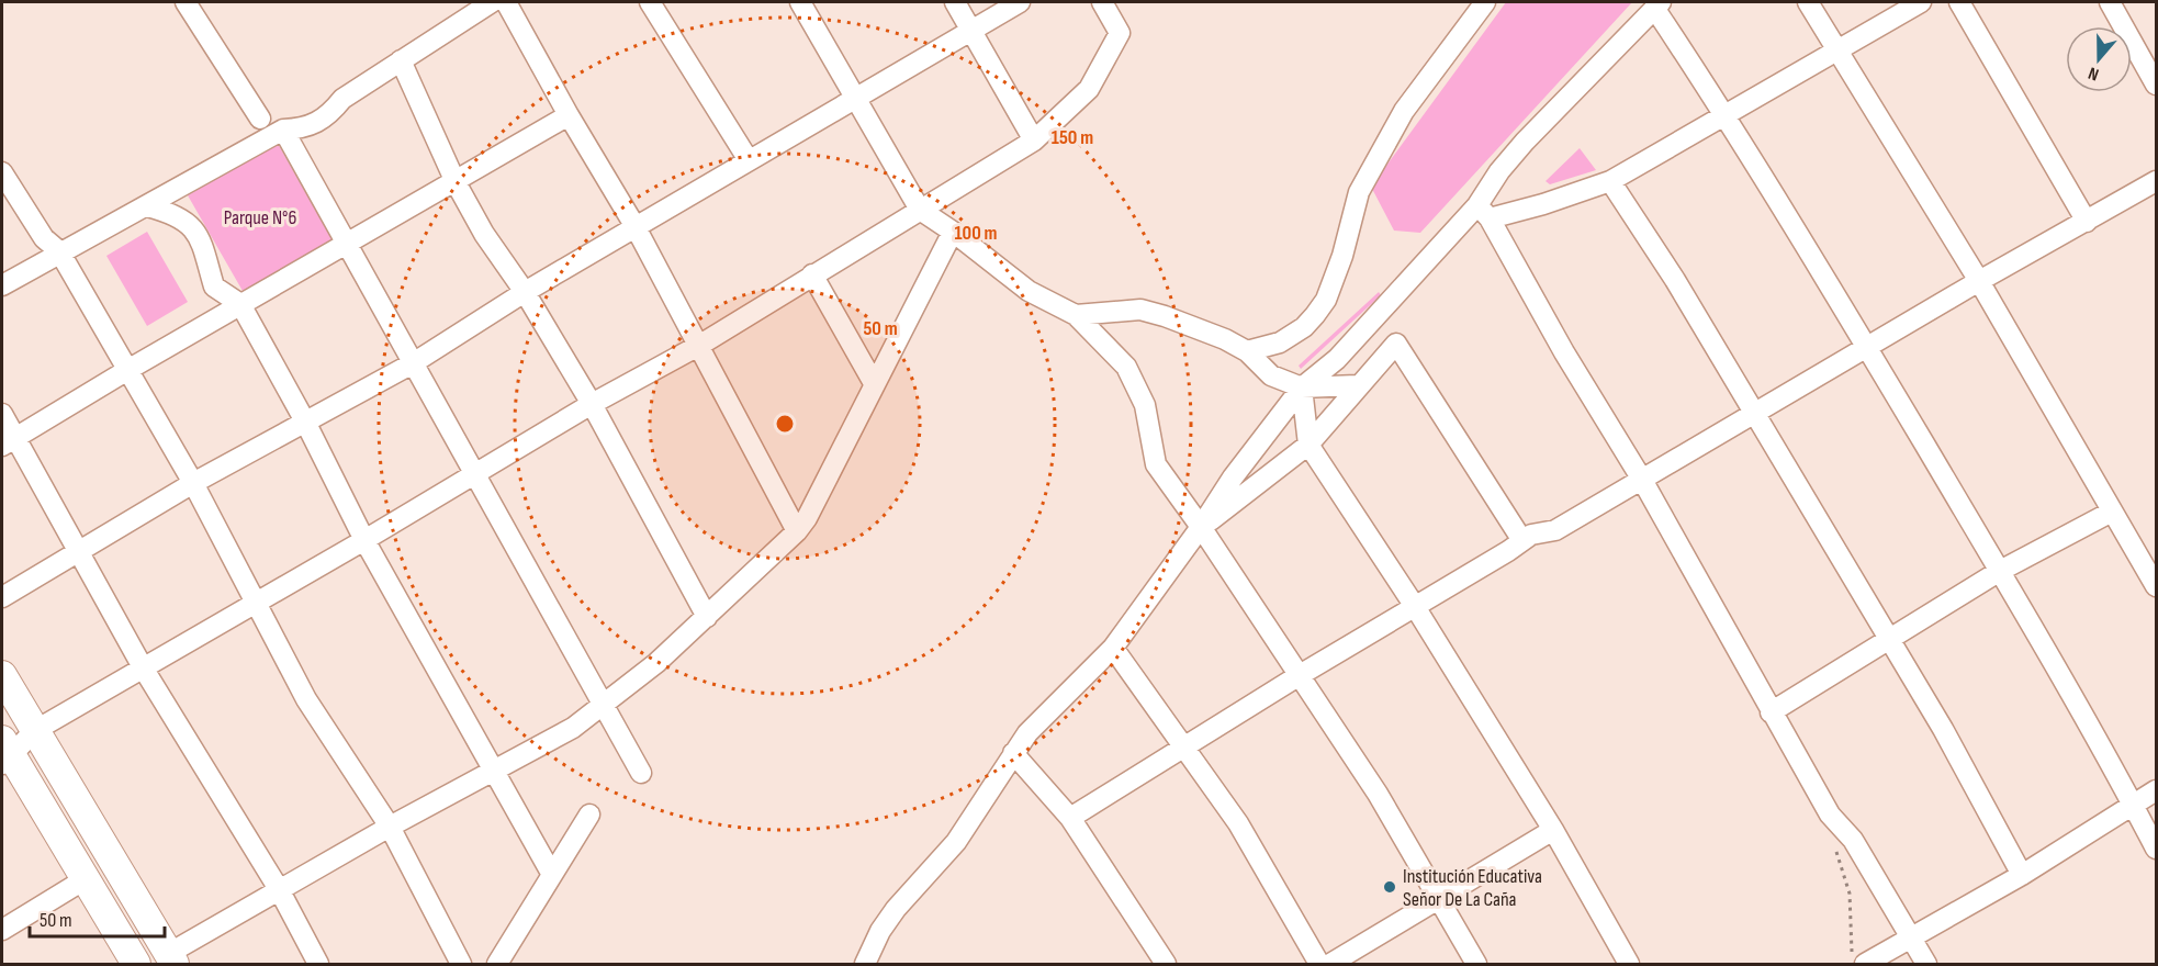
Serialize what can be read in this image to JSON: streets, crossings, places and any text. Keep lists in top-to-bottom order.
{
  "parks": ["Parque N°6"],
  "places": ["Institución Educativa Señor De La Caña"],
  "scale_bar": "50 m",
  "north": "bottom",
  "rings": ["150 m", "100 m", "50 m"]
}
